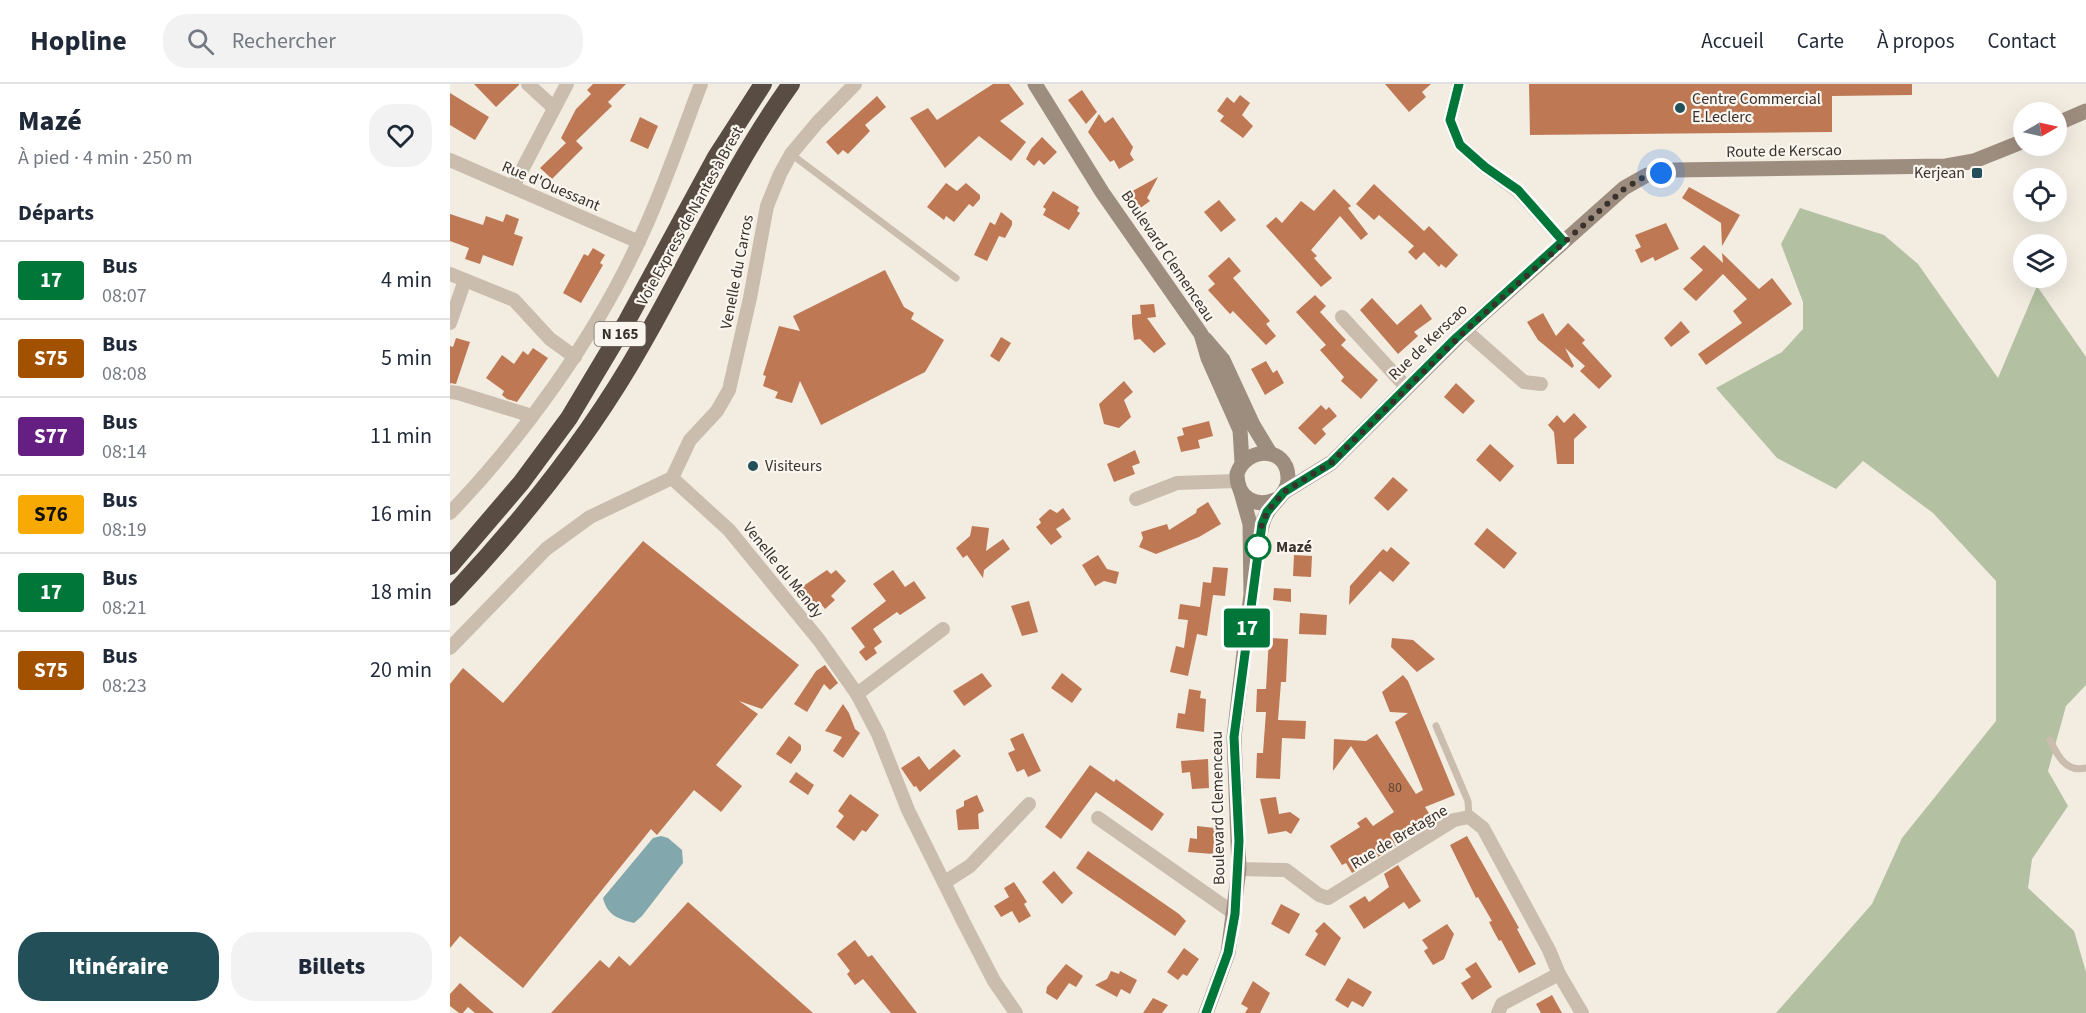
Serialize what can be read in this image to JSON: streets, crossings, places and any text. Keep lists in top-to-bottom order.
{
  "streets": {
    "highway": ["Voie Express de Nantes à Brest", "N 165"],
    "street": [
      "Route de Kerscao",
      "Rue d'Ouessant",
      "Boulevard Clemenceau",
      "Venelle du Carros",
      "Rue de Kerscao",
      "Venelle du Mendy",
      "Rue de Bretagne"
    ]
  },
  "crossings": [
    ["Route de Kerscao", "Rue de Kerscao"],
    ["Boulevard Clemenceau", "Rue de Kerscao"],
    ["Boulevard Clemenceau", "Rue de Bretagne"],
    ["Venelle du Carros", "Venelle du Mendy"]
  ],
  "places": {
    "other": ["Centre Commercial E.Leclerc", "Visiteurs", "Mazé"],
    "transit": ["Kerjean"]
  },
  "lines": ["bus line 17"],
  "house_numbers": ["80"],
  "north": "right",
  "page": {
    "header": "Hopline",
    "search": "Rechercher",
    "nav": [
      "Accueil",
      "Carte",
      "À propos",
      "Contact"
    ],
    "heading": [
      ["Mazé", "À pied · 4 min · 250 m"],
      "Départs"
    ],
    "on_map": "17",
    "list": [
      {
        "mark": "17",
        "name": "Bus",
        "note": "08:07",
        "value": "4 min"
      },
      {
        "mark": "S75",
        "name": "Bus",
        "note": "08:08",
        "value": "5 min"
      },
      {
        "mark": "S77",
        "name": "Bus",
        "note": "08:14",
        "value": "11 min"
      },
      {
        "mark": "S76",
        "name": "Bus",
        "note": "08:19",
        "value": "16 min"
      },
      {
        "mark": "17",
        "name": "Bus",
        "note": "08:21",
        "value": "18 min"
      },
      {
        "mark": "S75",
        "name": "Bus",
        "note": "08:23",
        "value": "20 min"
      }
    ],
    "buttons": ["Itinéraire", "Billets"]
  }
}
